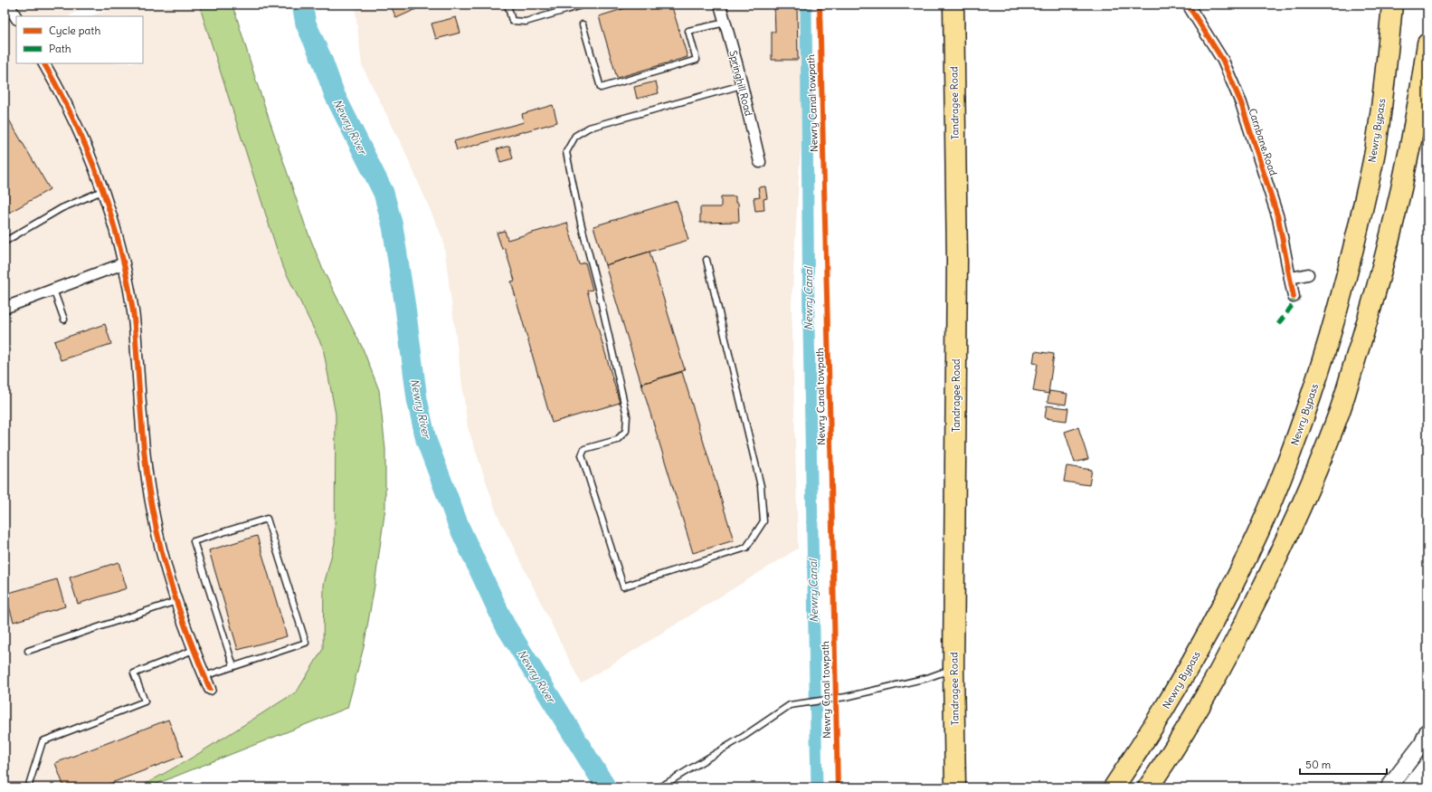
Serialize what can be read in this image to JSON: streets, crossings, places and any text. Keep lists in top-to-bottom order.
{
  "streets": {
    "highway": ["Tandragee Road", "Newry Bypass"],
    "street": ["Springhill Road", "Carnbane Road"],
    "cycle path": ["Newry Canal towpath"]
  },
  "water": ["Newry River", "Newry Canal"],
  "legend": ["Cycle path", "Path"],
  "scale_bar": "50 m"
}
